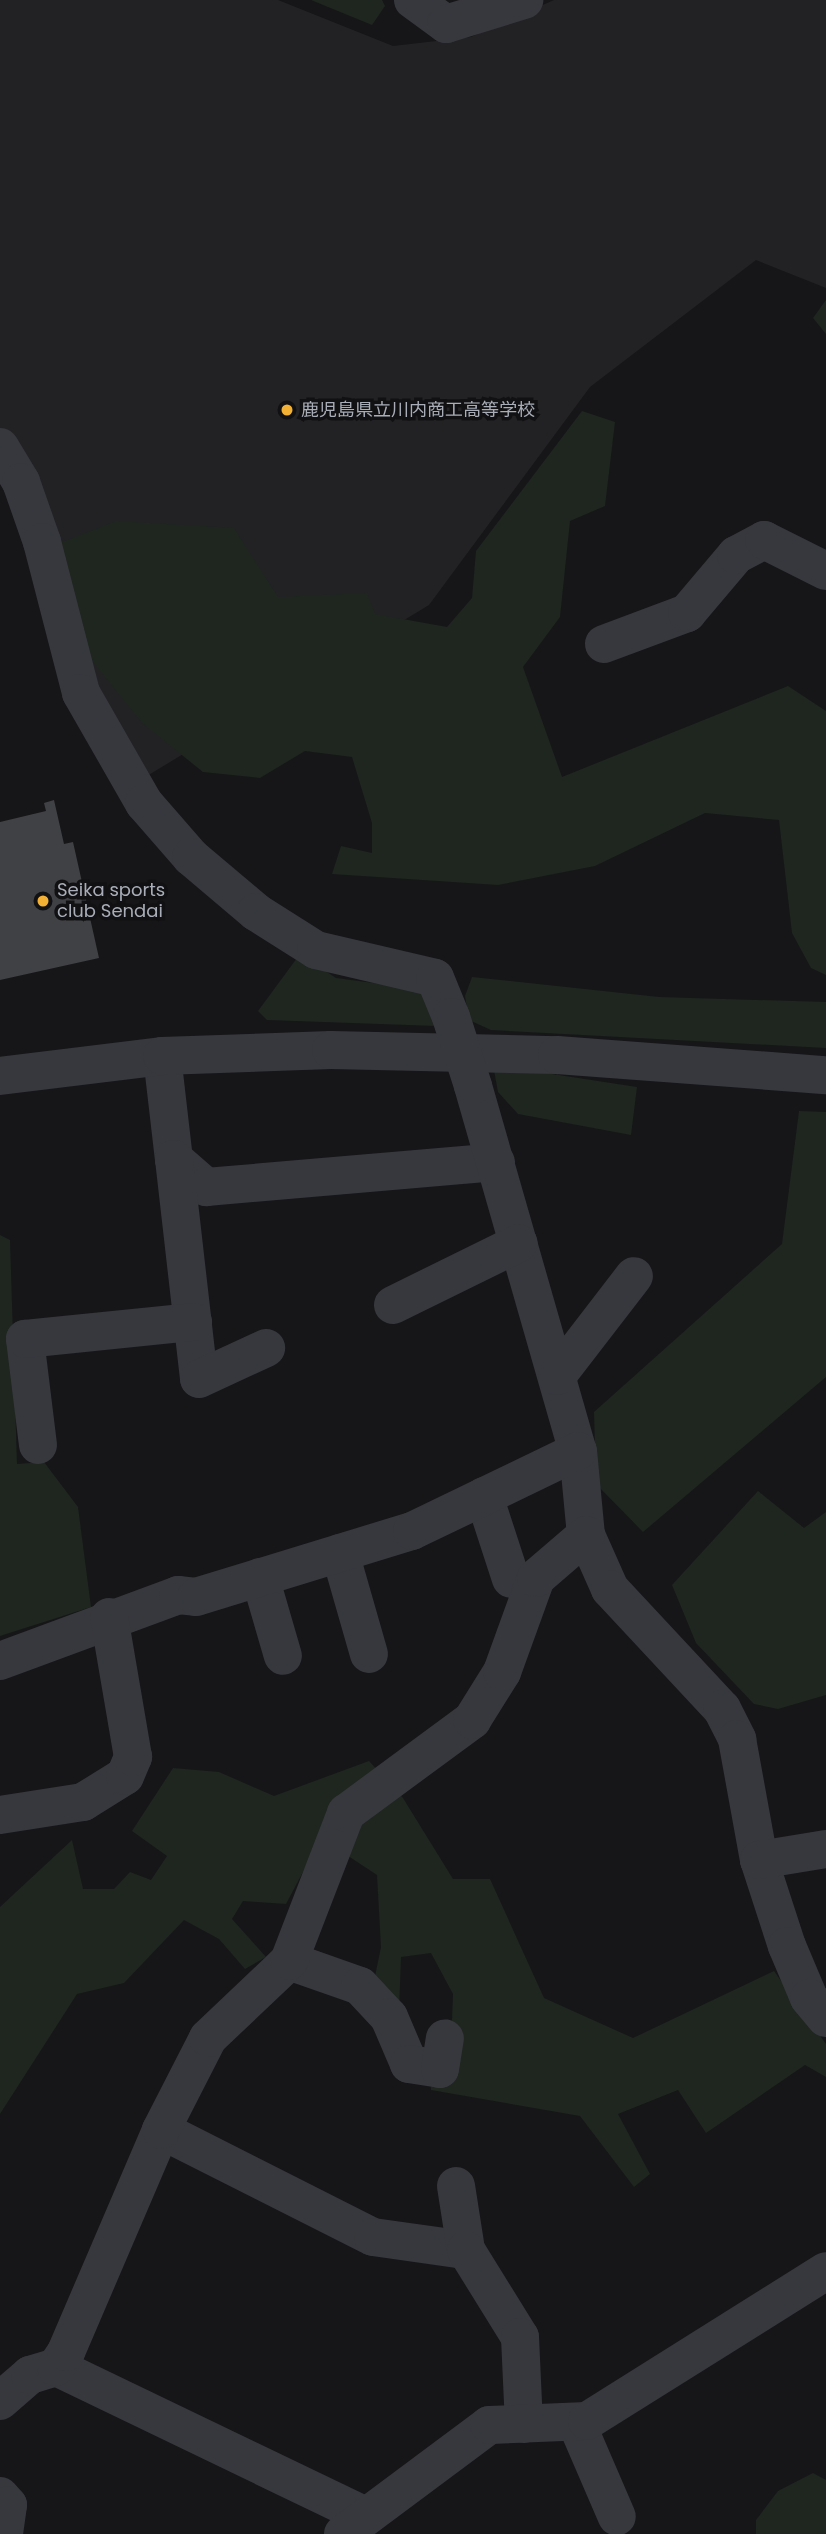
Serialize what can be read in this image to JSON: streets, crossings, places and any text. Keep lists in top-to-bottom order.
{
  "places": ["鹿児島県立川内商工高等学校", "Seika sports club Sendai"]
}
